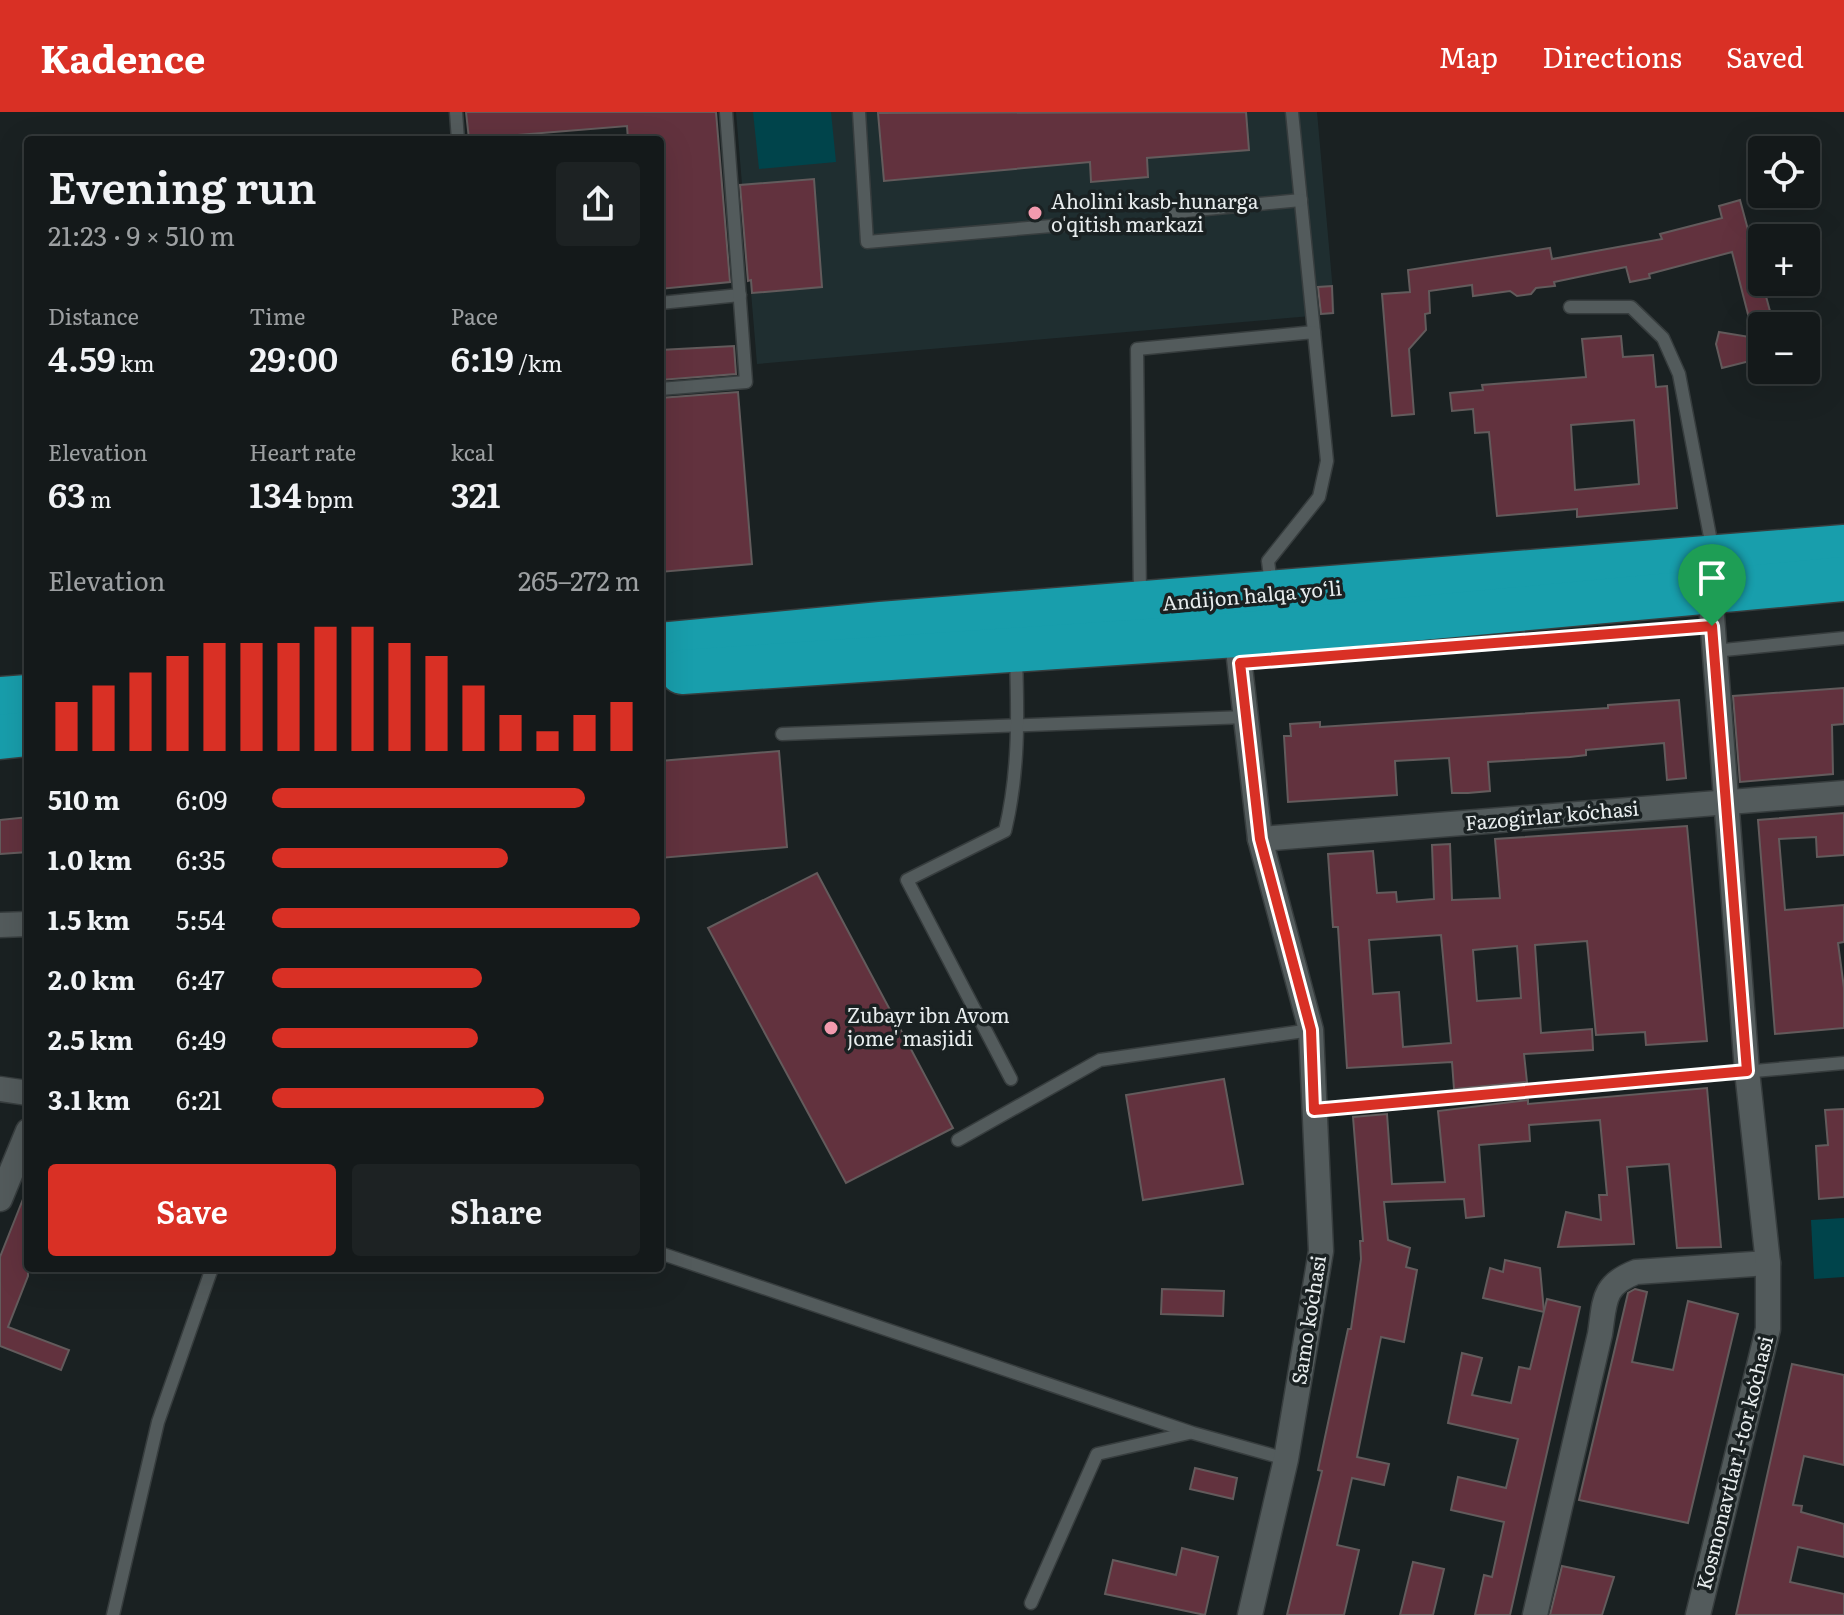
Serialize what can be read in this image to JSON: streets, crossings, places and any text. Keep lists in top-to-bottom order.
{
  "streets": {
    "highway": ["Andijon halqa yo‘li"],
    "street": ["Fazogirlar koʻchasi", "Samo koʻchasi", "Kosmonavtlar 1-tor koʻchasi"]
  },
  "crossings": [
    ["Andijon halqa yo‘li", "Samo koʻchasi"],
    ["Andijon halqa yo‘li", "Kosmonavtlar 1-tor koʻchasi"],
    ["Fazogirlar koʻchasi", "Samo koʻchasi"],
    ["Fazogirlar koʻchasi", "Kosmonavtlar 1-tor koʻchasi"]
  ],
  "places": ["Aholini kasb-hunarga o'qitish markazi", "Zubayr ibn Avom jome' masjidi"],
  "page": {
    "header": "Kadence",
    "nav": ["Map", "Directions", "Saved"],
    "map_buttons": ["+", "−"],
    "heading": ["Evening run", "21:23 · 9 × 510 m"],
    "stats": [
      ["Distance", "4.59 km"],
      ["Time", "29:00"],
      ["Pace", "6:19 /km"],
      ["Elevation", "63 m"],
      ["Heart rate", "134 bpm"],
      ["kcal", "321"]
    ],
    "chart": ["Elevation", "265–272 m"],
    "list": [
      {
        "name": "510 m",
        "note": "6:09"
      },
      {
        "name": "1.0 km",
        "note": "6:35"
      },
      {
        "name": "1.5 km",
        "note": "5:54"
      },
      {
        "name": "2.0 km",
        "note": "6:47"
      },
      {
        "name": "2.5 km",
        "note": "6:49"
      },
      {
        "name": "3.1 km",
        "note": "6:21"
      }
    ],
    "buttons": ["Save", "Share"]
  }
}
